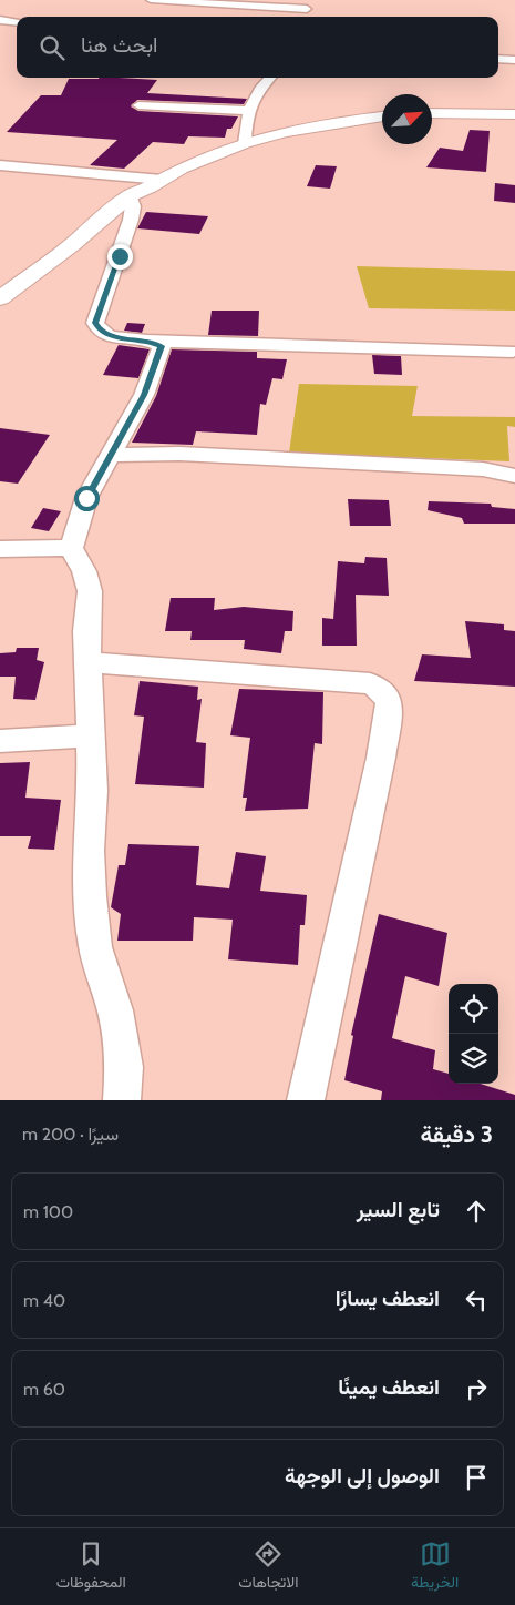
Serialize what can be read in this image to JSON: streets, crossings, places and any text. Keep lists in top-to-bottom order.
{
  "north": "top right",
  "page": {
    "search": "ابحث هنا",
    "heading": ["3 دقيقة", "سيرًا · 200 m"],
    "list": [
      ["تابع السير", "100 m"],
      ["انعطف يسارًا", "40 m"],
      ["انعطف يمينًا", "60 m"],
      "الوصول إلى الوجهة"
    ],
    "nav": ["الخريطة", "الاتجاهات", "المحفوظات"]
  }
}
